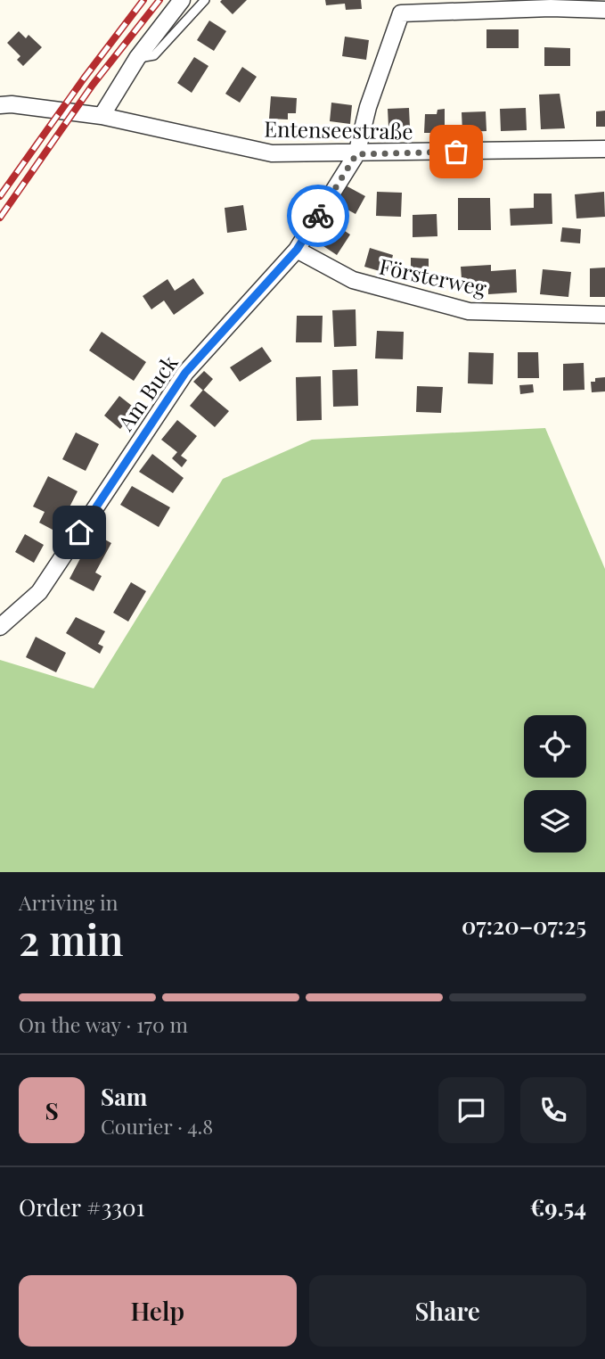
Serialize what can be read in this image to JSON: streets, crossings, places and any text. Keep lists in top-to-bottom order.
{
  "streets": {
    "street": ["Entenseestraße", "Försterweg", "Am Buck"]
  },
  "crossings": [
    ["Entenseestraße", "Am Buck"],
    ["Försterweg", "Am Buck"]
  ],
  "page": {
    "heading": ["2 min", "Arriving in", "07:20–07:25"],
    "panel": [
      "Sam",
      "Courier · 4.8",
      "Order #3301",
      "€9.54"
    ],
    "bar": "On the way · 170 m",
    "round": "S",
    "buttons": ["Help", "Share"]
  }
}
